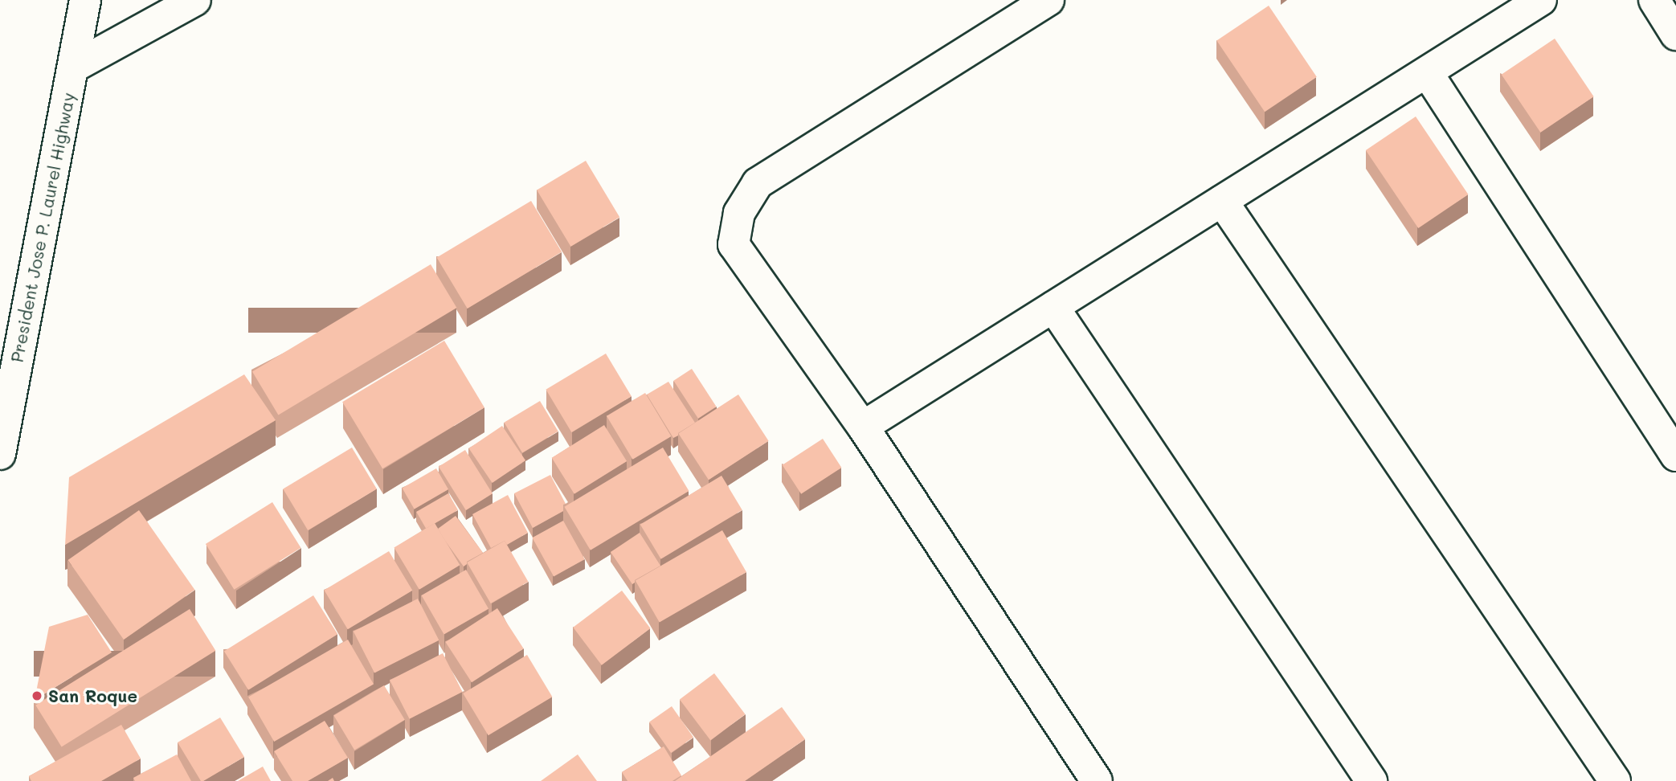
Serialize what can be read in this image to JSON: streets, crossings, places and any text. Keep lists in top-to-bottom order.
{
  "streets": {
    "main road": ["President Jose P. Laurel Highway"]
  },
  "places": ["San Roque"]
}
